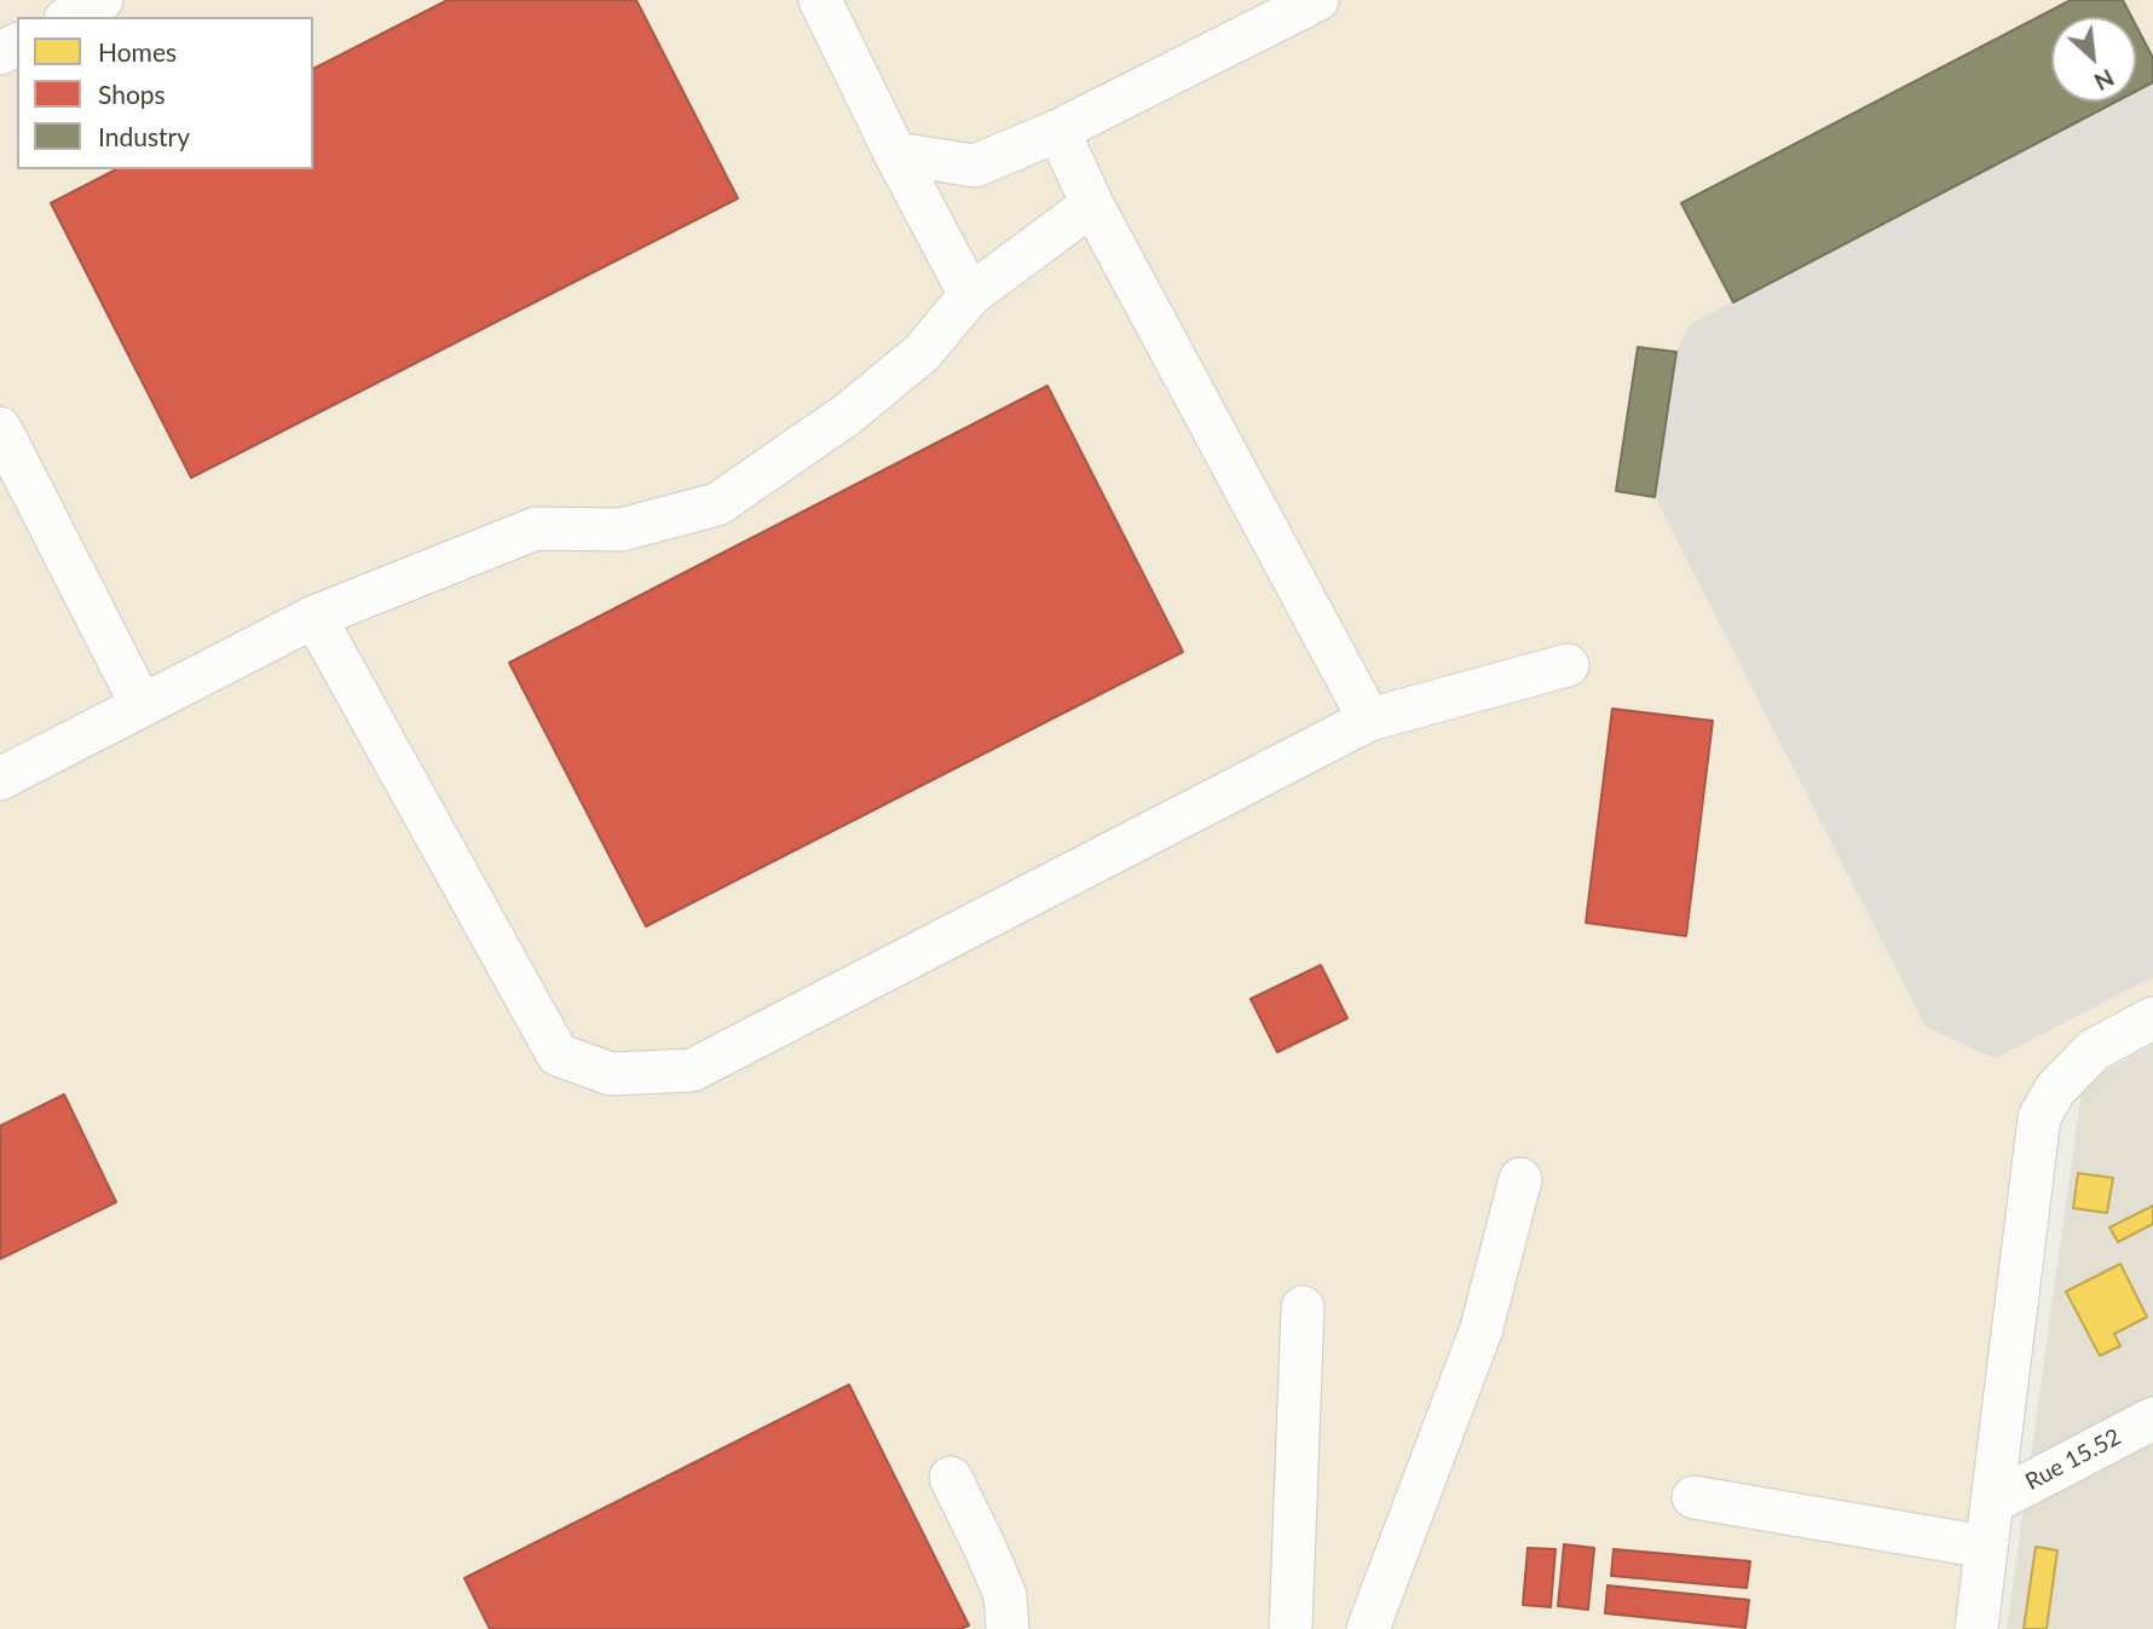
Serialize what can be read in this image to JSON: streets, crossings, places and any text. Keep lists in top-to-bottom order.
{
  "streets": {
    "street": ["Rue 15.52"]
  },
  "legend": ["Homes", "Shops", "Industry"],
  "north": "bottom right"
}
